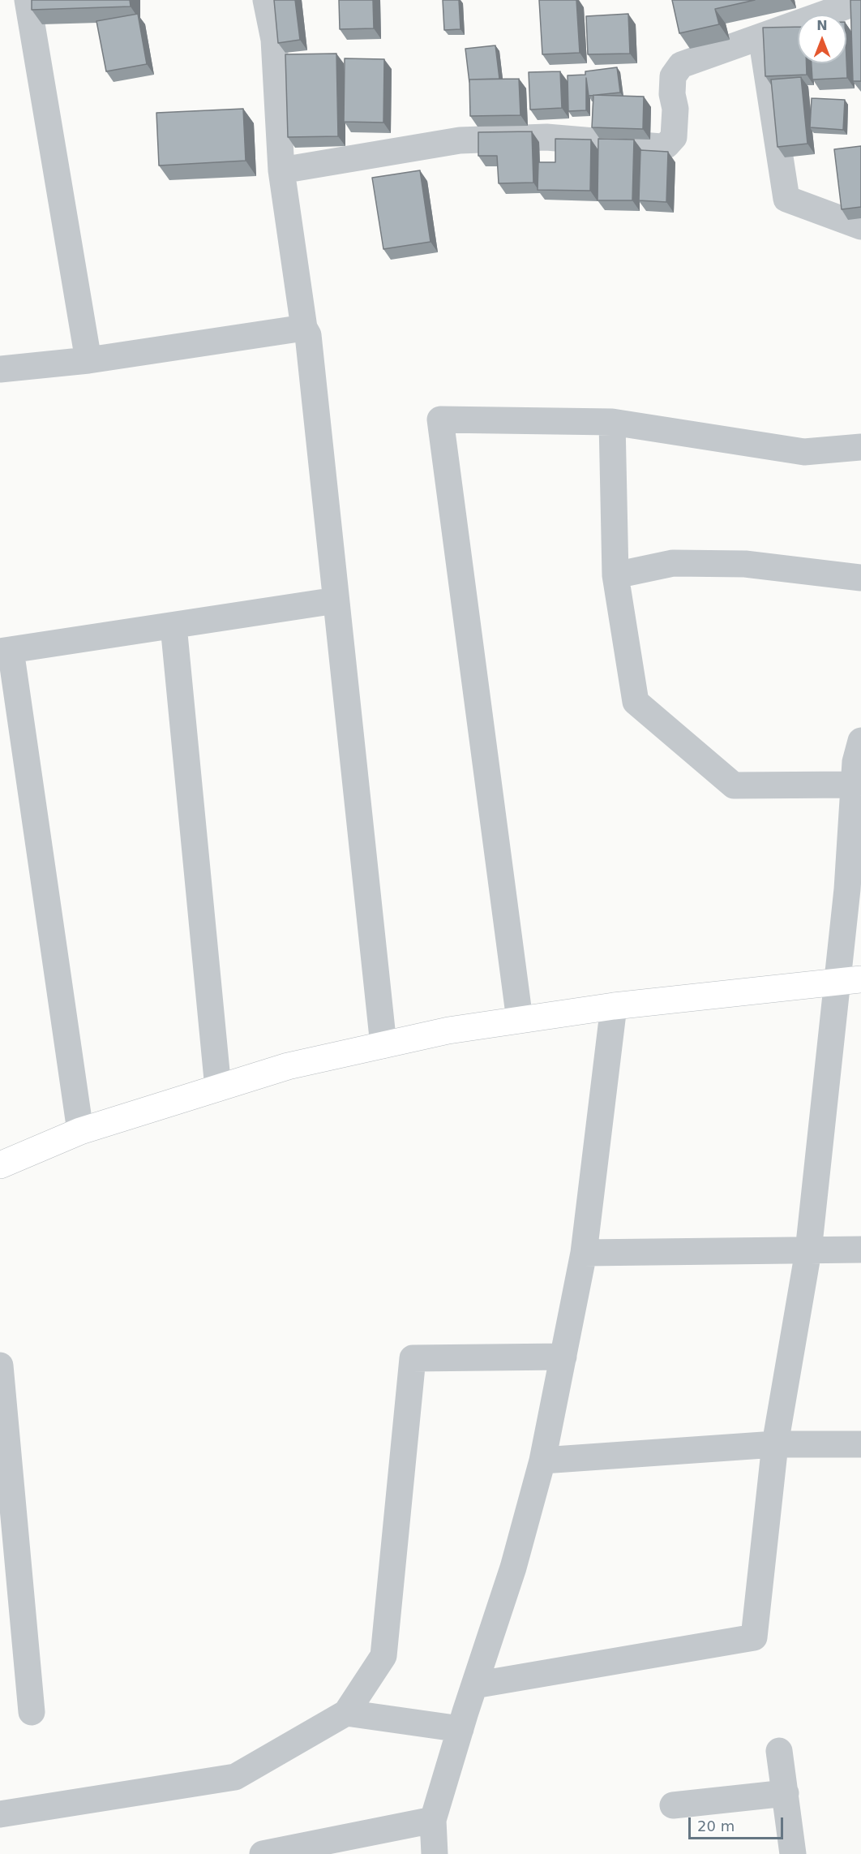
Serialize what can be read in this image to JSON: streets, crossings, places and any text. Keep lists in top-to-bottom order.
{
  "scale_bar": "20 m",
  "north": "top"
}
